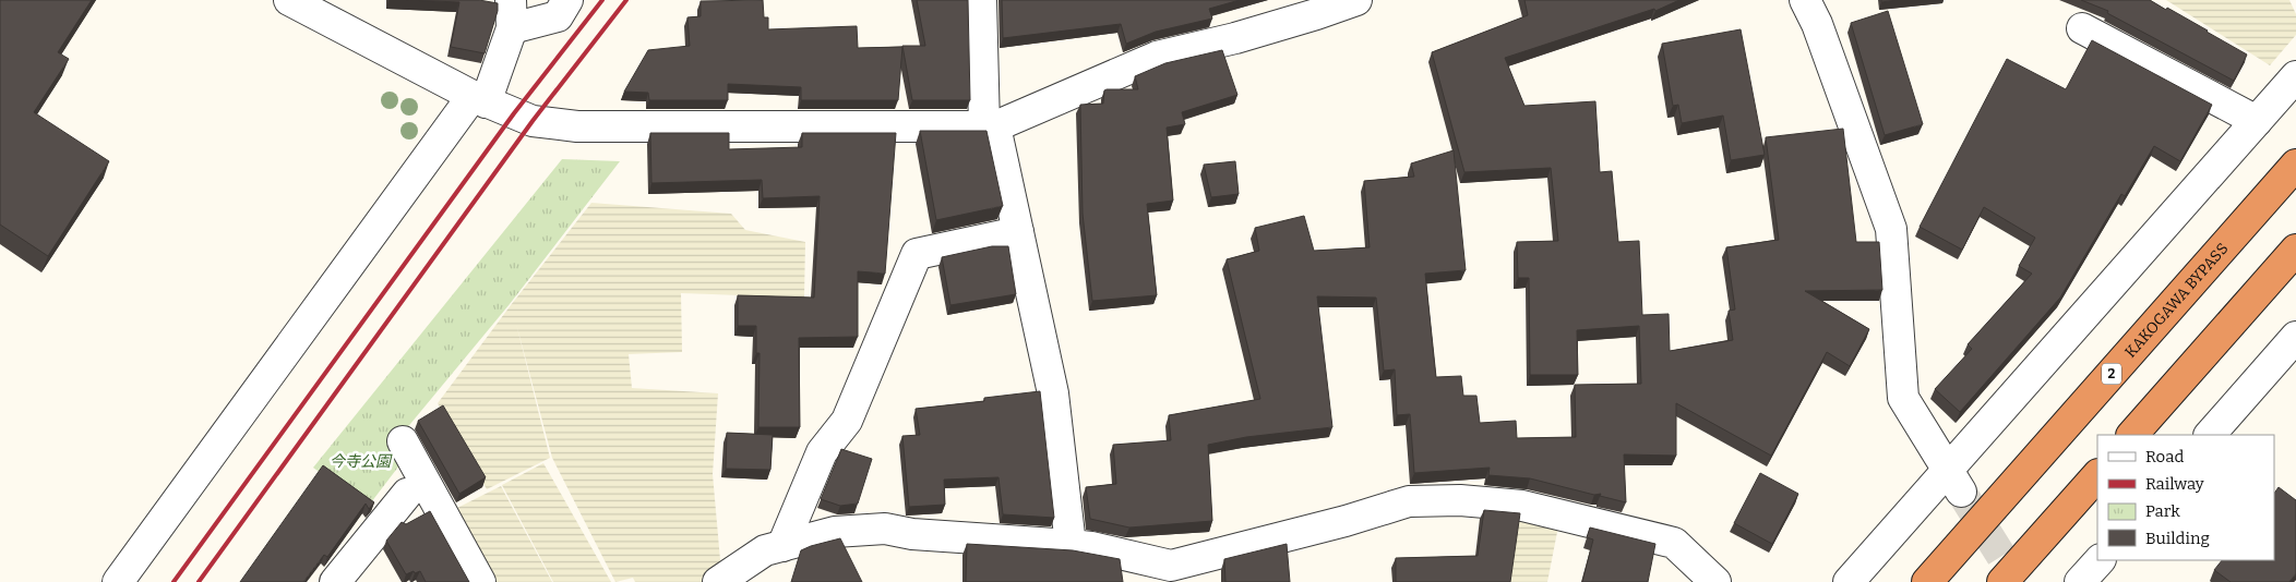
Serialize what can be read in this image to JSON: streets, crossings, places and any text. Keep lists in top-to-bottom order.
{
  "streets": {
    "highway": ["KAKOGAWA BYPASS", "2"]
  },
  "parks": ["今寺公園"],
  "legend": [
    "Road",
    "Railway",
    "Park",
    "Building"
  ]
}
